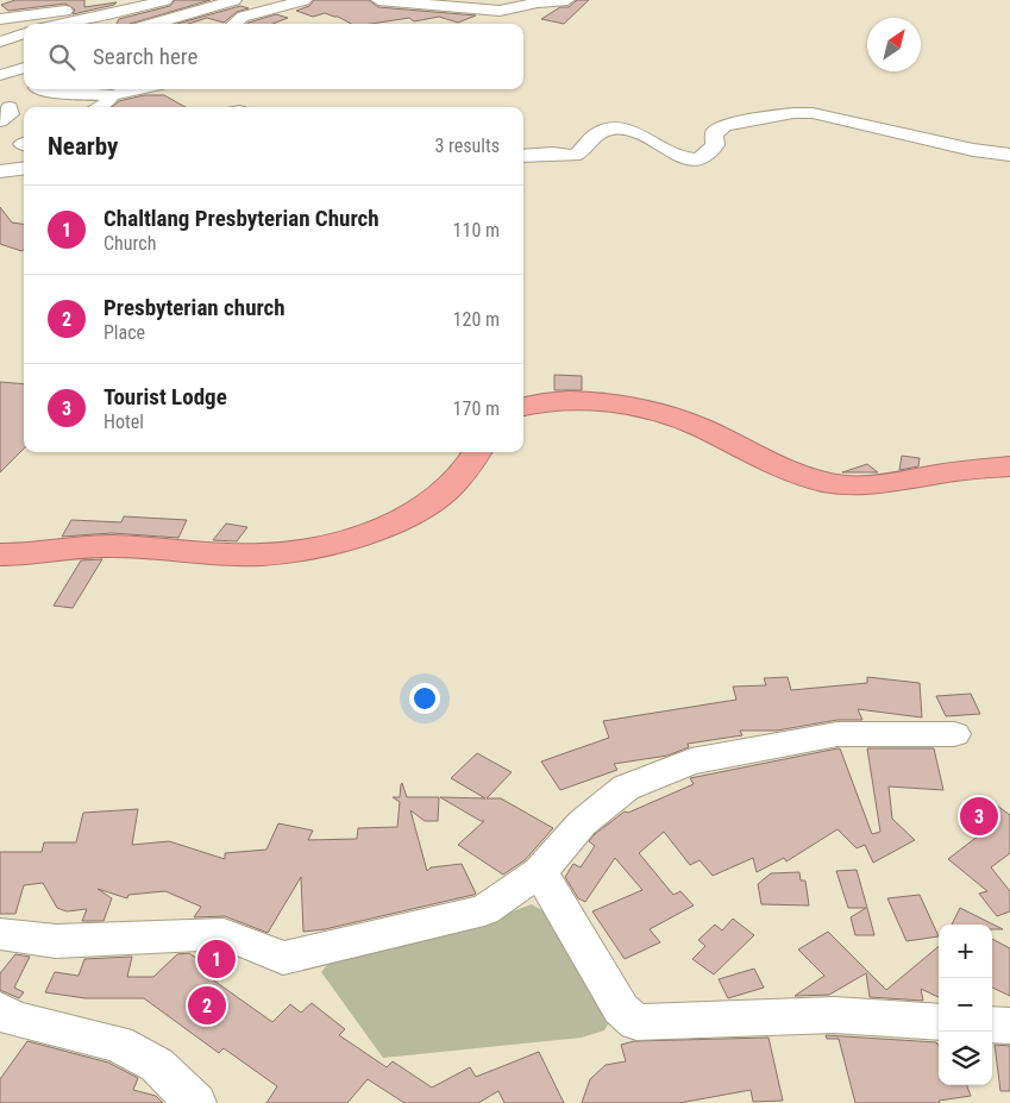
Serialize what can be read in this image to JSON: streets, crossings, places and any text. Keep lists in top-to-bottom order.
{
  "north": "top right",
  "page": {
    "search": "Search here",
    "heading": ["Nearby", "3 results"],
    "list": [
      {
        "mark": "1",
        "name": "Chaltlang Presbyterian Church",
        "note": "Church",
        "value": "110 m"
      },
      {
        "mark": "2",
        "name": "Presbyterian church",
        "note": "Place",
        "value": "120 m"
      },
      {
        "mark": "3",
        "name": "Tourist Lodge",
        "note": "Hotel",
        "value": "170 m"
      }
    ],
    "pins": ["3", "1", "2"],
    "map_buttons": ["+", "−"]
  }
}
